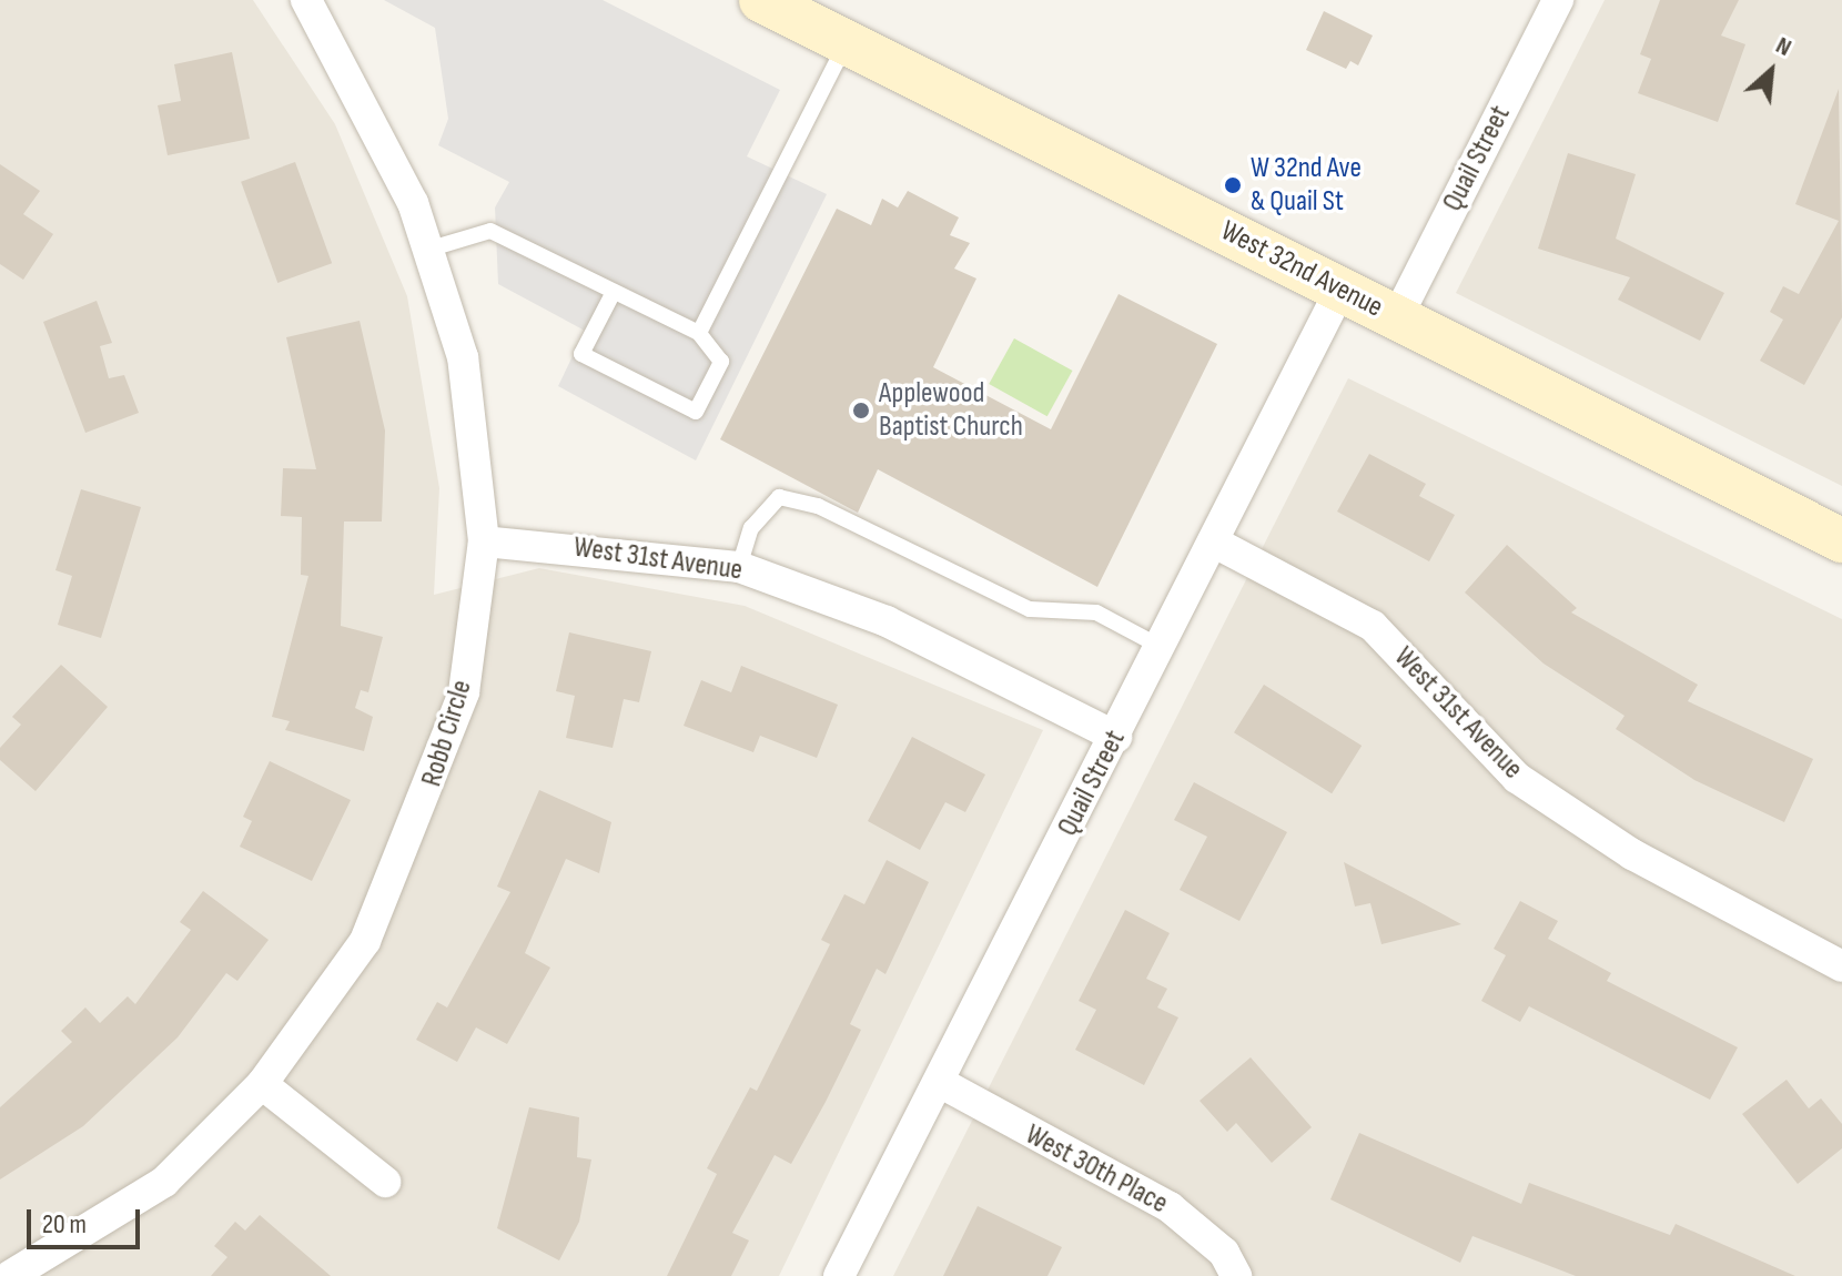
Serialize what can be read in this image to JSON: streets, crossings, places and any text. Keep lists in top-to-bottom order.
{
  "streets": {
    "street": [
      "Quail Street",
      "West 32nd Avenue",
      "West 31st Avenue",
      "Robb Circle",
      "West 30th Place"
    ]
  },
  "crossings": [
    ["Quail Street", "West 32nd Avenue"],
    ["Quail Street", "West 31st Avenue"],
    ["Quail Street", "West 30th Place"],
    ["West 31st Avenue", "Robb Circle"]
  ],
  "places": ["W 32nd Ave & Quail St", "Applewood Baptist Church"],
  "scale_bar": "20 m",
  "north": "top right"
}
